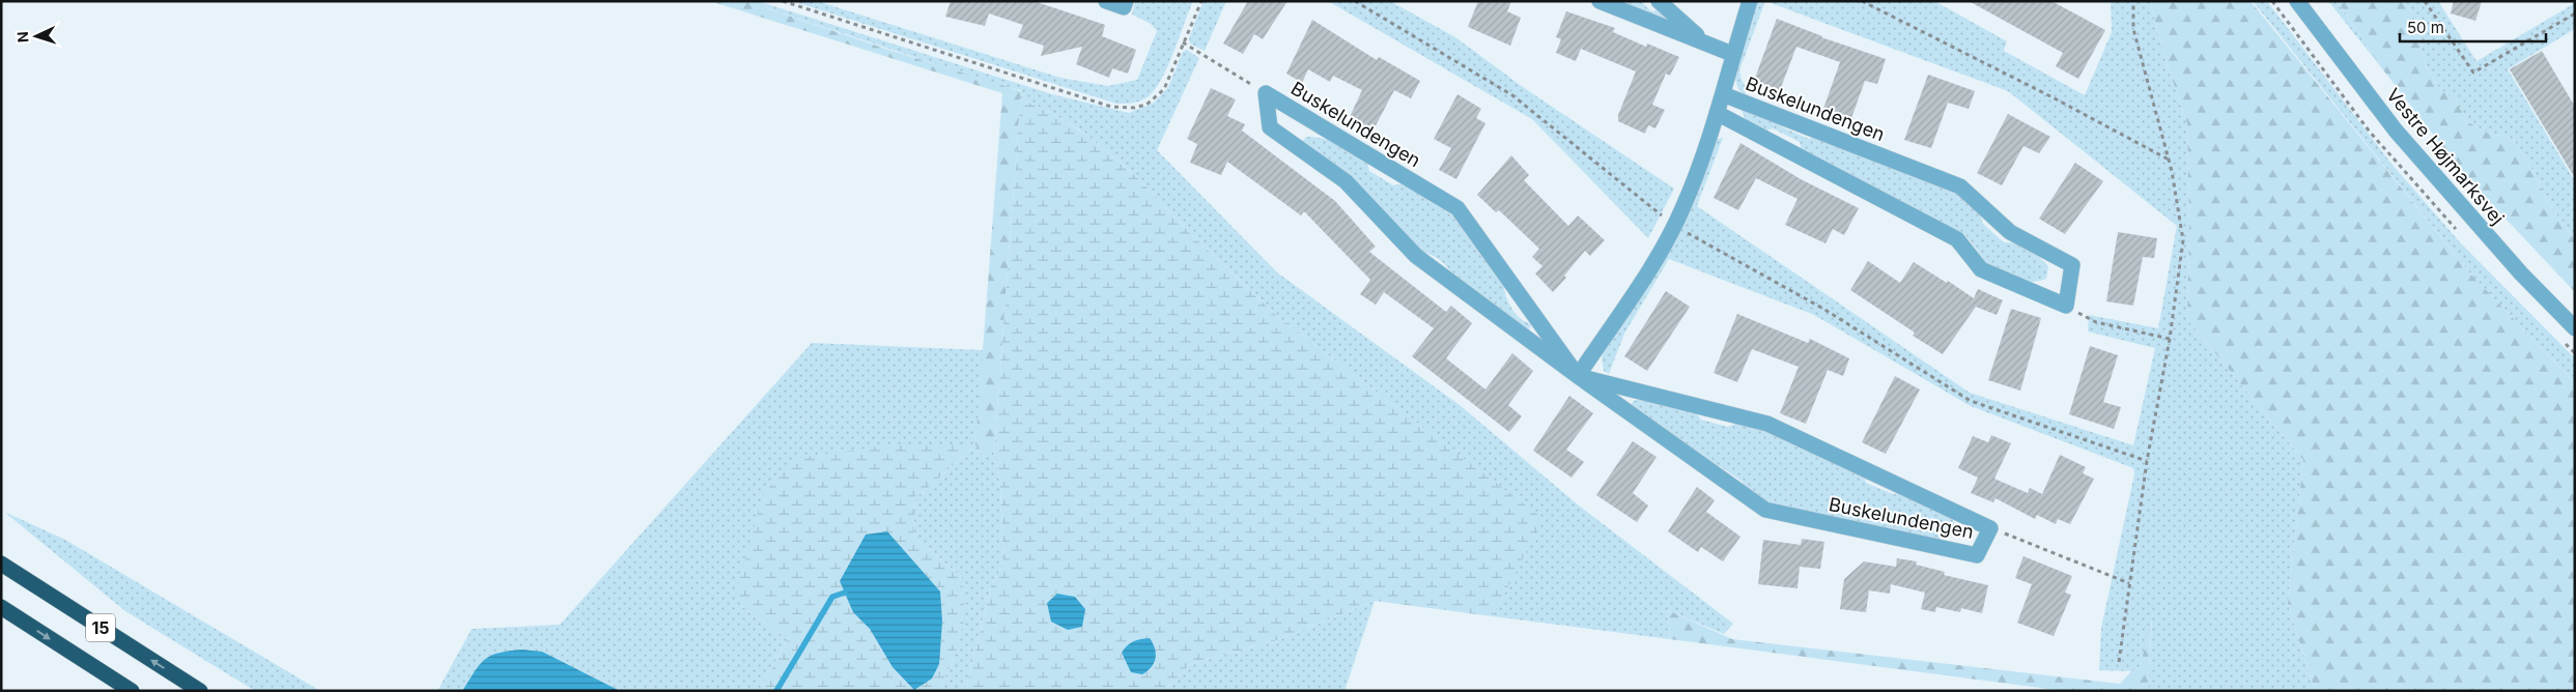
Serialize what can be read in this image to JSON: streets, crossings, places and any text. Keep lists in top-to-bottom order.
{
  "streets": {
    "highway": ["15"],
    "street": ["Buskelundengen", "Vestre Højmarksvej"]
  },
  "scale_bar": "50 m",
  "north": "left"
}
